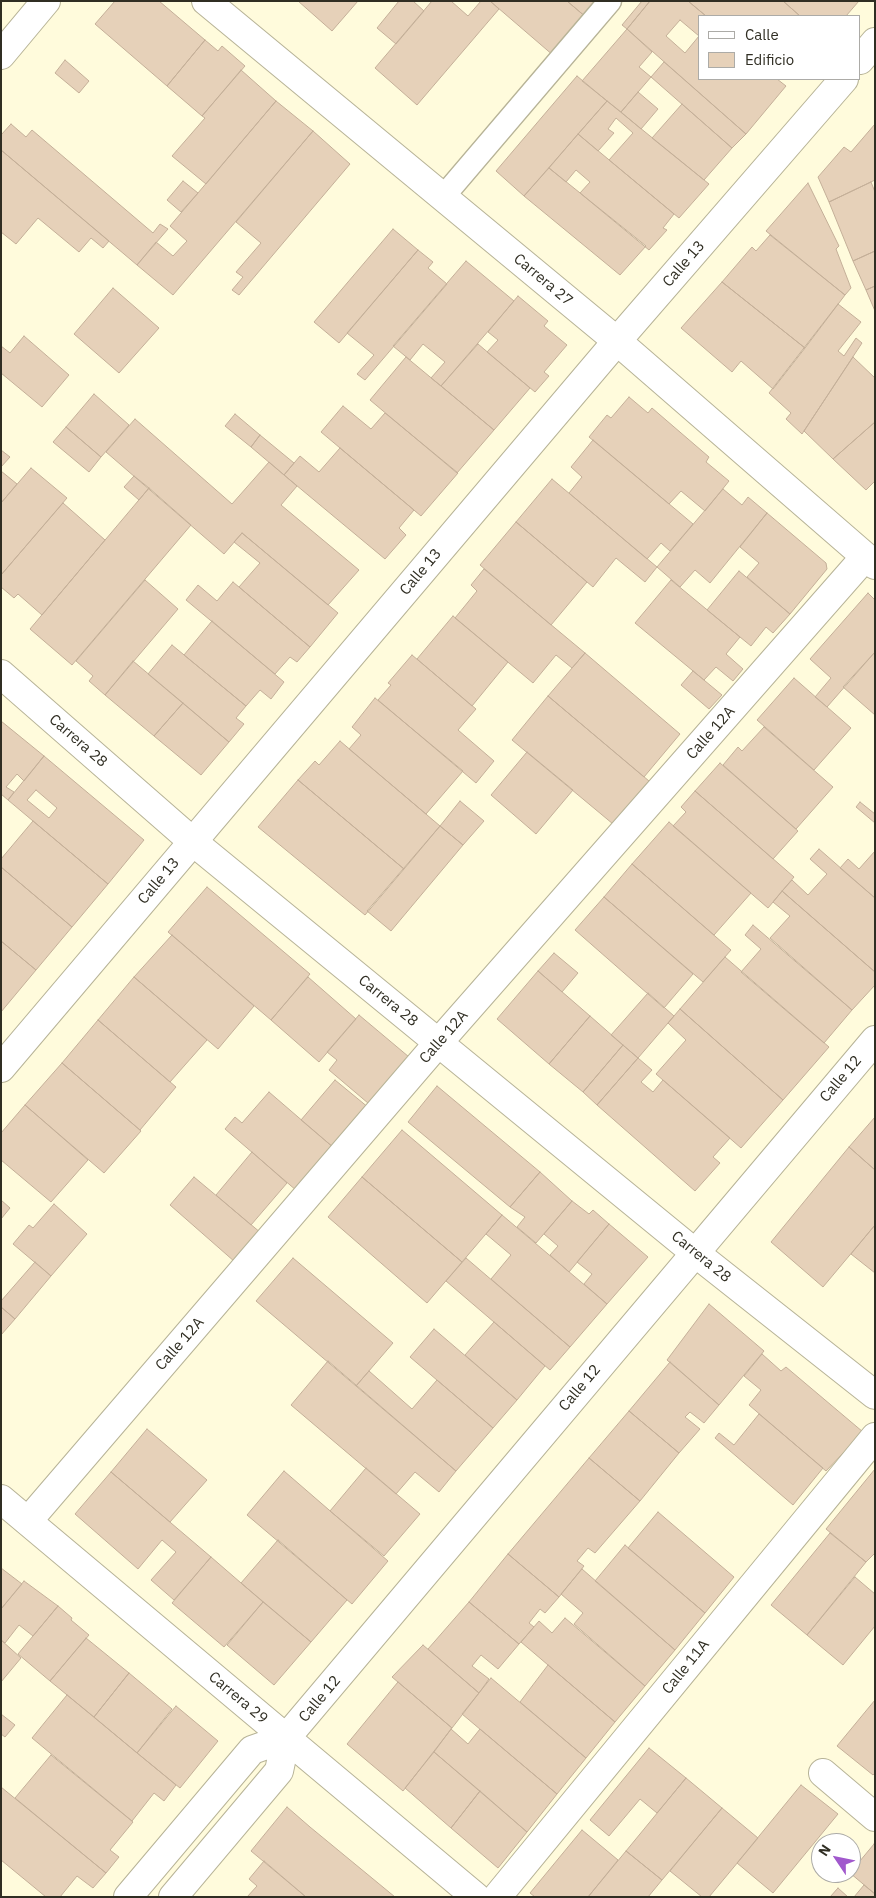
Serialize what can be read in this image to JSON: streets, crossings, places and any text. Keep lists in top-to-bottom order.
{
  "streets": {
    "street": [
      "Calle 13",
      "Carrera 27",
      "Calle 12A",
      "Carrera 28",
      "Calle 12",
      "Calle 11A",
      "Carrera 29"
    ]
  },
  "crossings": [
    ["Calle 13", "Carrera 27"],
    ["Calle 13", "Carrera 28"],
    ["Carrera 27", "Calle 12A"],
    ["Calle 12A", "Carrera 28"],
    ["Calle 12A", "Carrera 29"],
    ["Carrera 28", "Calle 12"],
    ["Calle 12", "Carrera 29"]
  ],
  "legend": ["Calle", "Edificio"],
  "north": "top left"
}
